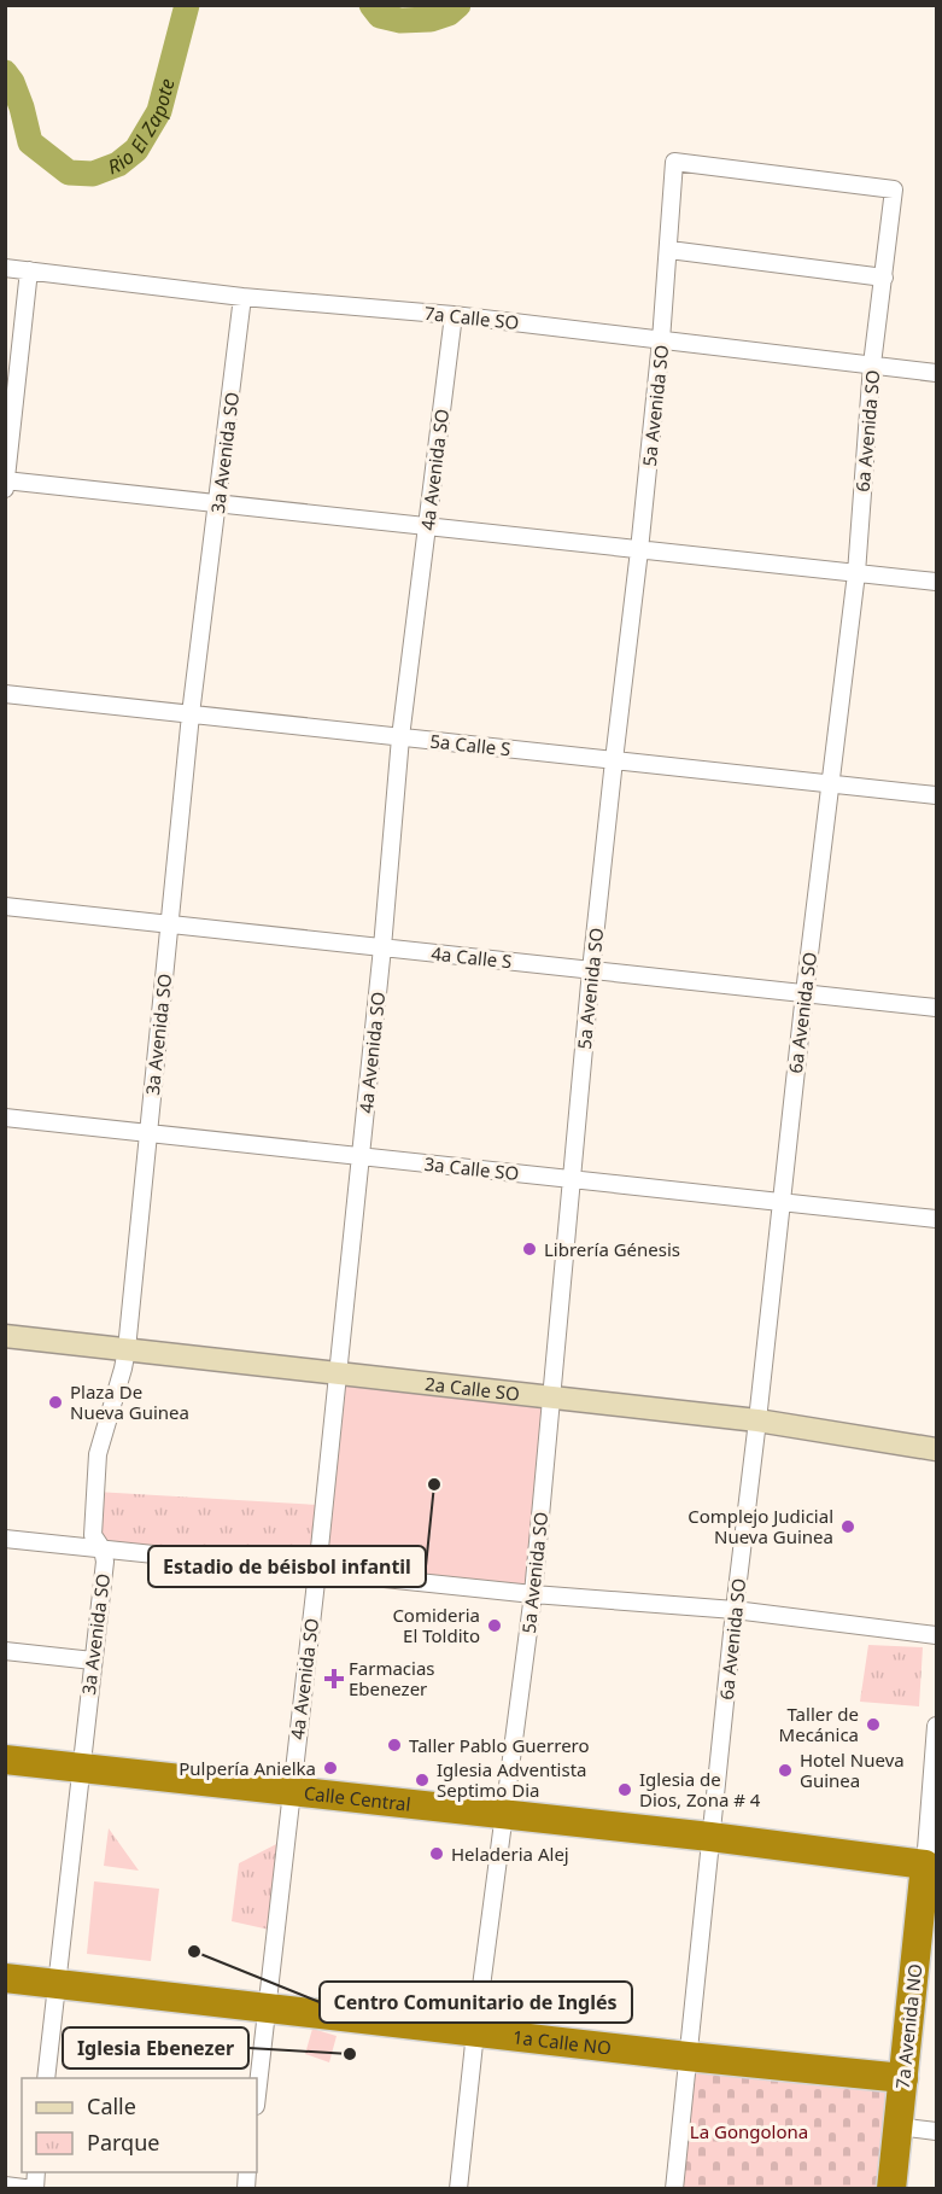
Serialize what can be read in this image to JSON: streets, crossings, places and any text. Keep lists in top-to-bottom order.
{
  "streets": {
    "highway": ["Calle Central", "7a Avenida NO", "1a Calle NO"],
    "street": [
      "7a Calle SO",
      "5a Avenida SO",
      "6a Avenida SO",
      "3a Avenida SO",
      "4a Avenida SO",
      "5a Calle S",
      "4a Calle S",
      "3a Calle SO",
      "2a Calle SO"
    ]
  },
  "crossings": [
    ["7a Calle SO", "5a Avenida SO"],
    ["7a Calle SO", "6a Avenida SO"],
    ["7a Calle SO", "3a Avenida SO"],
    ["7a Calle SO", "4a Avenida SO"],
    ["5a Avenida SO", "6a Avenida SO"],
    ["5a Avenida SO", "5a Calle S"],
    ["5a Avenida SO", "4a Calle S"],
    ["5a Avenida SO", "3a Calle SO"],
    ["5a Avenida SO", "2a Calle SO"],
    ["5a Avenida SO", "Calle Central"],
    ["5a Avenida SO", "1a Calle NO"],
    ["6a Avenida SO", "5a Calle S"],
    ["6a Avenida SO", "4a Calle S"],
    ["6a Avenida SO", "3a Calle SO"],
    ["6a Avenida SO", "2a Calle SO"],
    ["6a Avenida SO", "Calle Central"],
    ["6a Avenida SO", "1a Calle NO"],
    ["3a Avenida SO", "5a Calle S"],
    ["3a Avenida SO", "4a Calle S"],
    ["3a Avenida SO", "3a Calle SO"],
    ["3a Avenida SO", "2a Calle SO"],
    ["3a Avenida SO", "Calle Central"],
    ["3a Avenida SO", "1a Calle NO"],
    ["4a Avenida SO", "5a Calle S"],
    ["4a Avenida SO", "4a Calle S"],
    ["4a Avenida SO", "3a Calle SO"],
    ["4a Avenida SO", "2a Calle SO"],
    ["4a Avenida SO", "Calle Central"],
    ["4a Avenida SO", "1a Calle NO"],
    ["Calle Central", "7a Avenida NO"],
    ["7a Avenida NO", "1a Calle NO"]
  ],
  "water": ["Rio El Zapote"],
  "parks": ["La Gongolona"],
  "places": {
    "other": [
      "Librería Génesis",
      "Plaza De Nueva Guinea",
      "Estadio de béisbol infantil",
      "Complejo Judicial Nueva Guinea",
      "Comideria El Toldito",
      "Taller de Mecánica",
      "Taller Pablo Guerrero",
      "Pulpería Anielka",
      "Hotel Nueva Guinea",
      "Iglesia Adventista Septimo Dia",
      "Iglesia de Dios, Zona # 4",
      "Heladeria Alej",
      "Centro Comunitario de Inglés",
      "Iglesia Ebenezer"
    ],
    "health": ["Farmacias Ebenezer"]
  },
  "legend": ["Calle", "Parque"]
}
